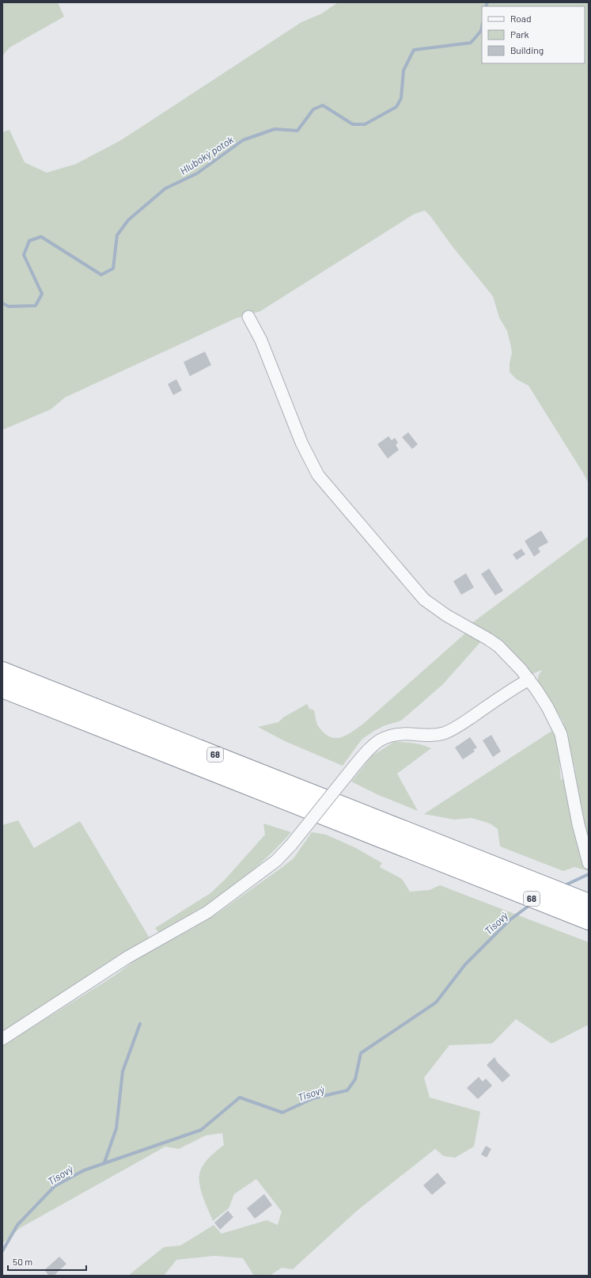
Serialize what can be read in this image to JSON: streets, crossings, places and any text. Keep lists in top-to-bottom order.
{
  "streets": {
    "highway": ["68"]
  },
  "water": ["Hluboký potok", "Tisový"],
  "legend": ["Road", "Park", "Building"],
  "scale_bar": "50 m"
}
